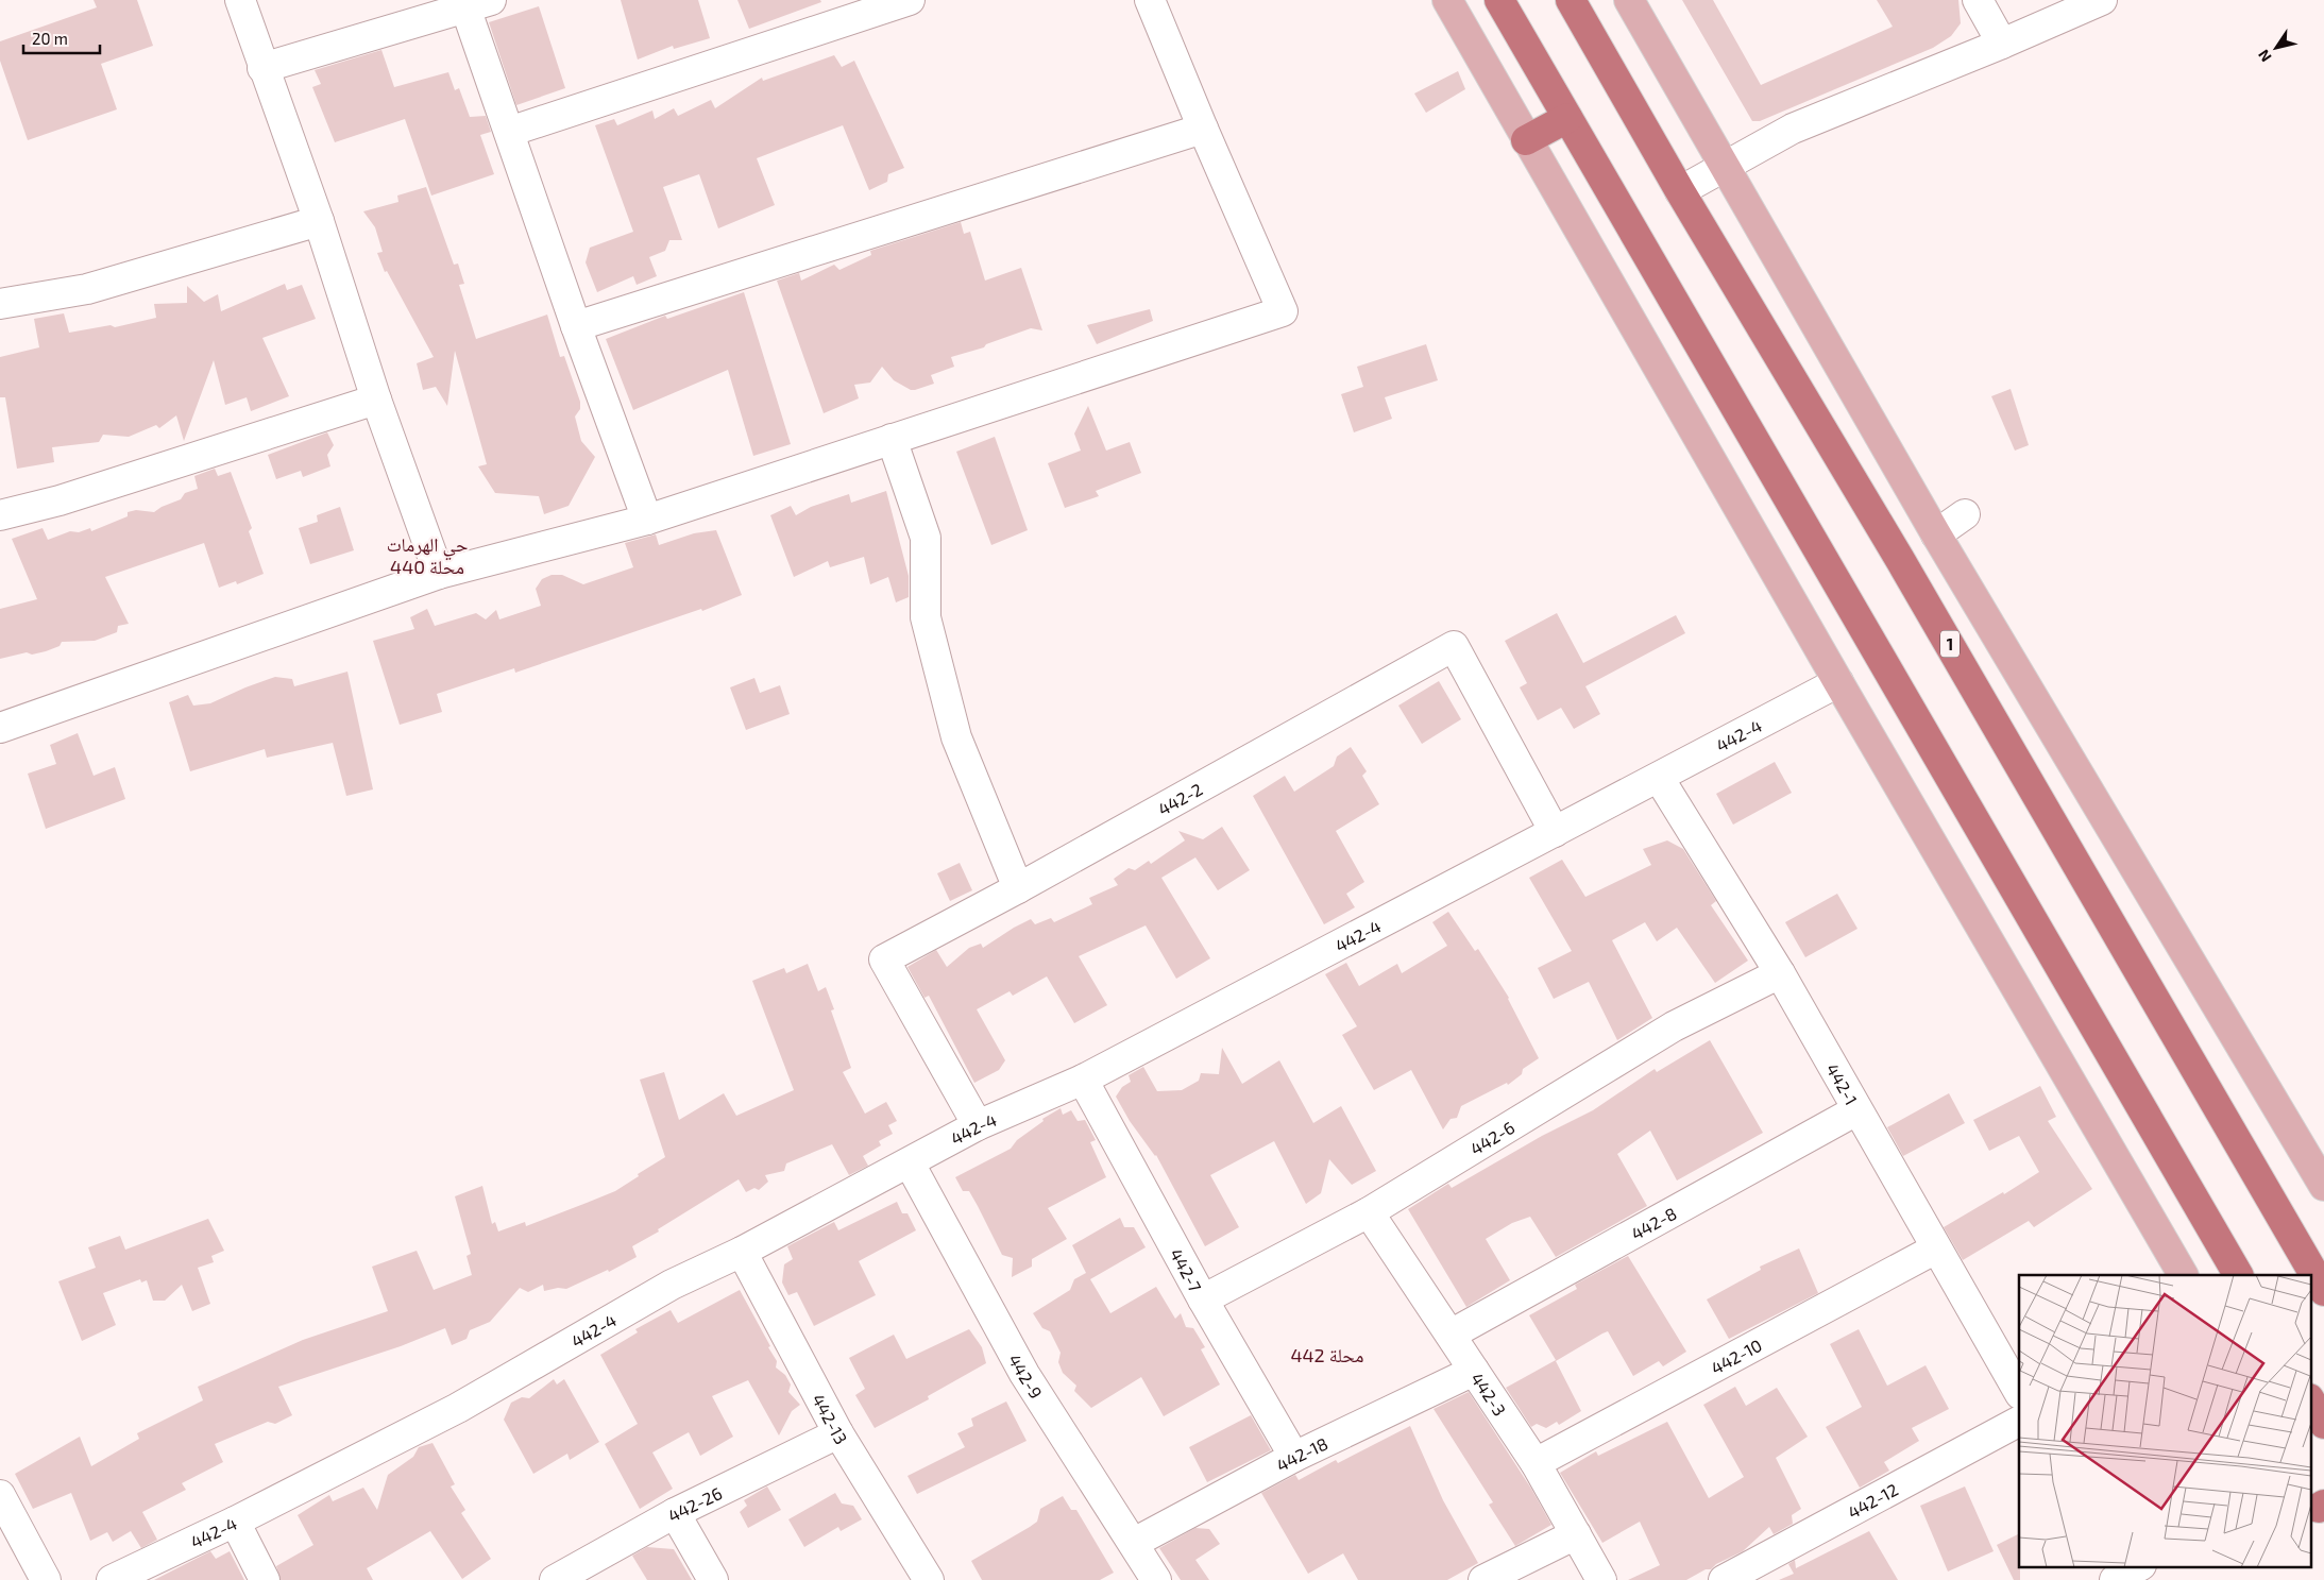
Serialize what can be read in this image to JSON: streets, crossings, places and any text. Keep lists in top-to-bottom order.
{
  "streets": {
    "highway": ["1"],
    "street": [
      "442-4",
      "442-2",
      "442-1",
      "442-6",
      "442-8",
      "442-7",
      "442-10",
      "442-9",
      "442-3",
      "442-13",
      "442-18",
      "442-12",
      "442-26"
    ]
  },
  "crossings": [
    ["442-4", "442-2"],
    ["442-4", "442-1"],
    ["442-4", "442-7"],
    ["442-4", "442-9"],
    ["442-4", "442-13"],
    ["442-1", "442-6"],
    ["442-1", "442-8"],
    ["442-1", "442-10"],
    ["442-6", "442-7"],
    ["442-6", "442-3"],
    ["442-8", "442-3"],
    ["442-7", "442-18"],
    ["442-10", "442-3"],
    ["442-9", "442-18"],
    ["442-3", "442-18"],
    ["442-13", "442-26"]
  ],
  "districts": ["حي الهرمات محلة 440", "محلة 442"],
  "scale_bar": "20 m",
  "north": "bottom left"
}
